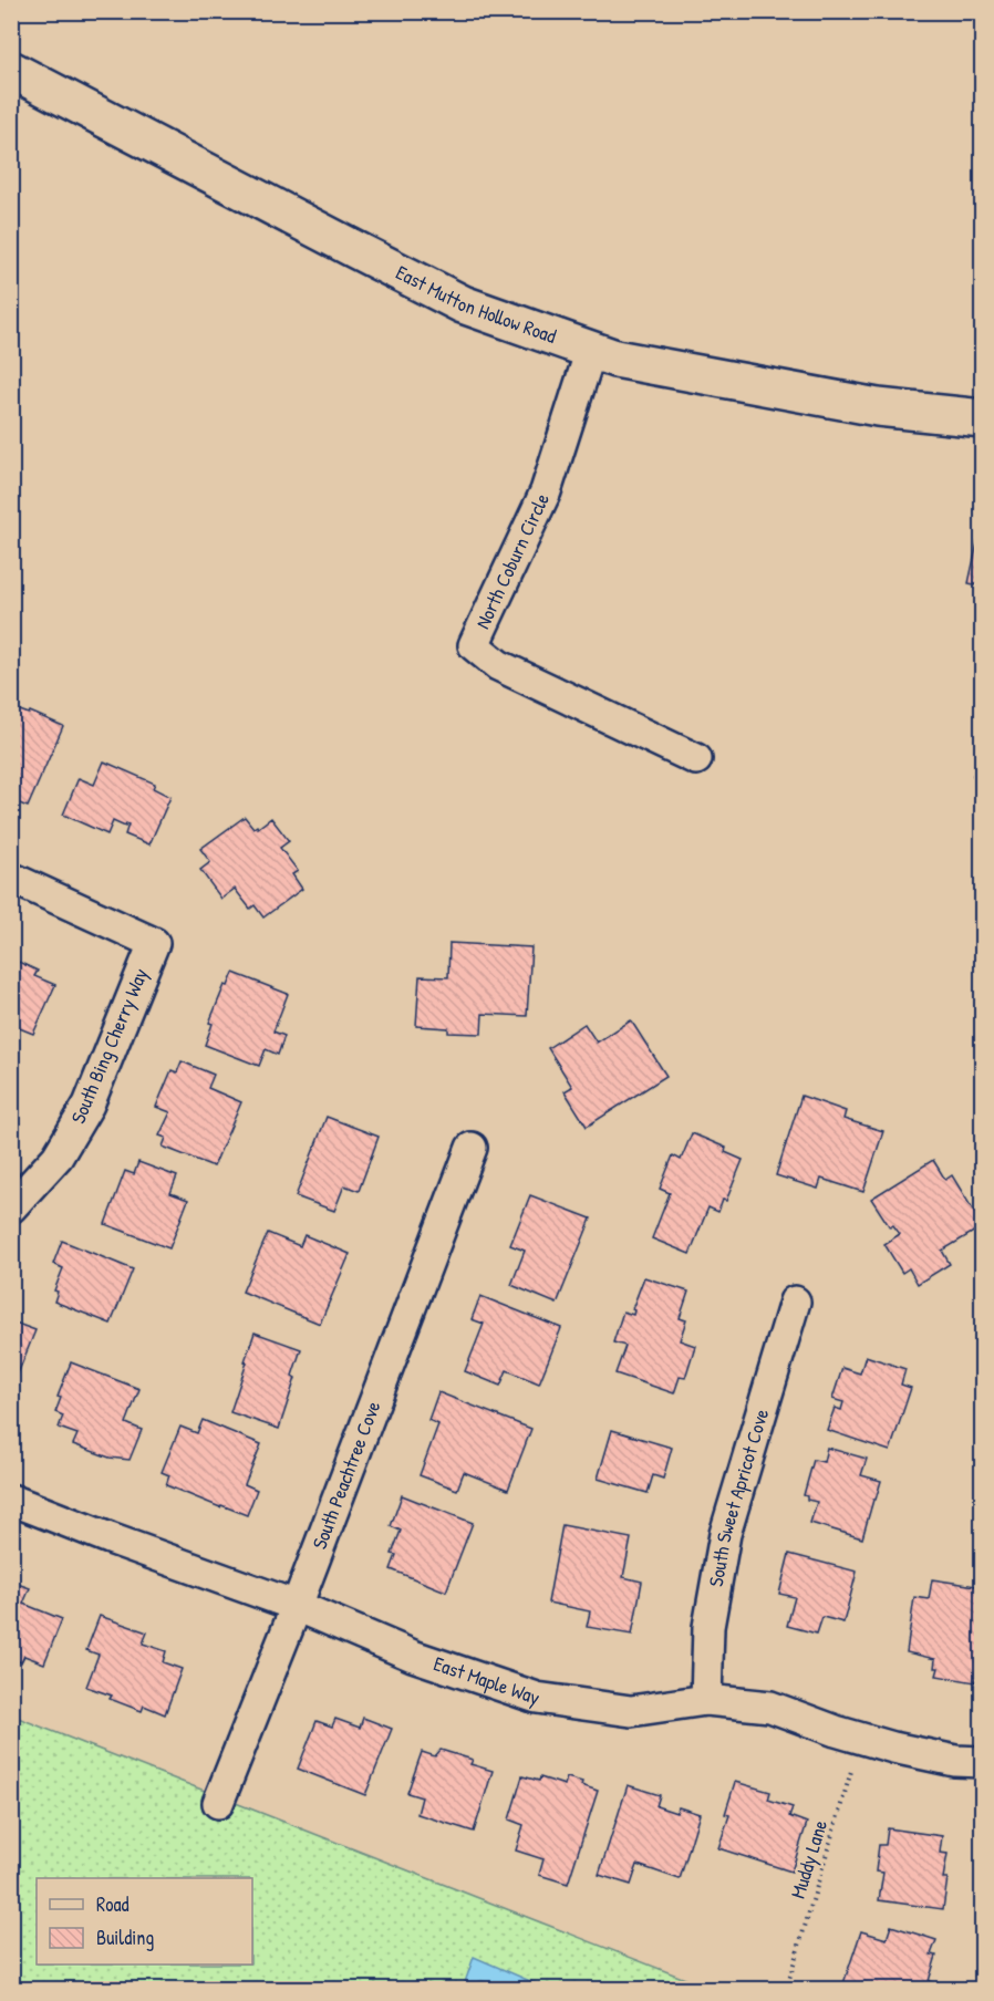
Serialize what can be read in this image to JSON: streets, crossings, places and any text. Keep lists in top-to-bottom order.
{
  "streets": {
    "street": [
      "East Mutton Hollow Road",
      "North Coburn Circle",
      "South Bing Cherry Way",
      "South Peachtree Cove",
      "South Sweet Apricot Cove",
      "East Maple Way"
    ],
    "path": ["Muddy Lane"]
  },
  "crossings": [
    ["East Mutton Hollow Road", "North Coburn Circle"],
    ["South Peachtree Cove", "East Maple Way"],
    ["South Sweet Apricot Cove", "East Maple Way"],
    ["East Maple Way", "Muddy Lane"]
  ],
  "legend": ["Road", "Building"]
}
